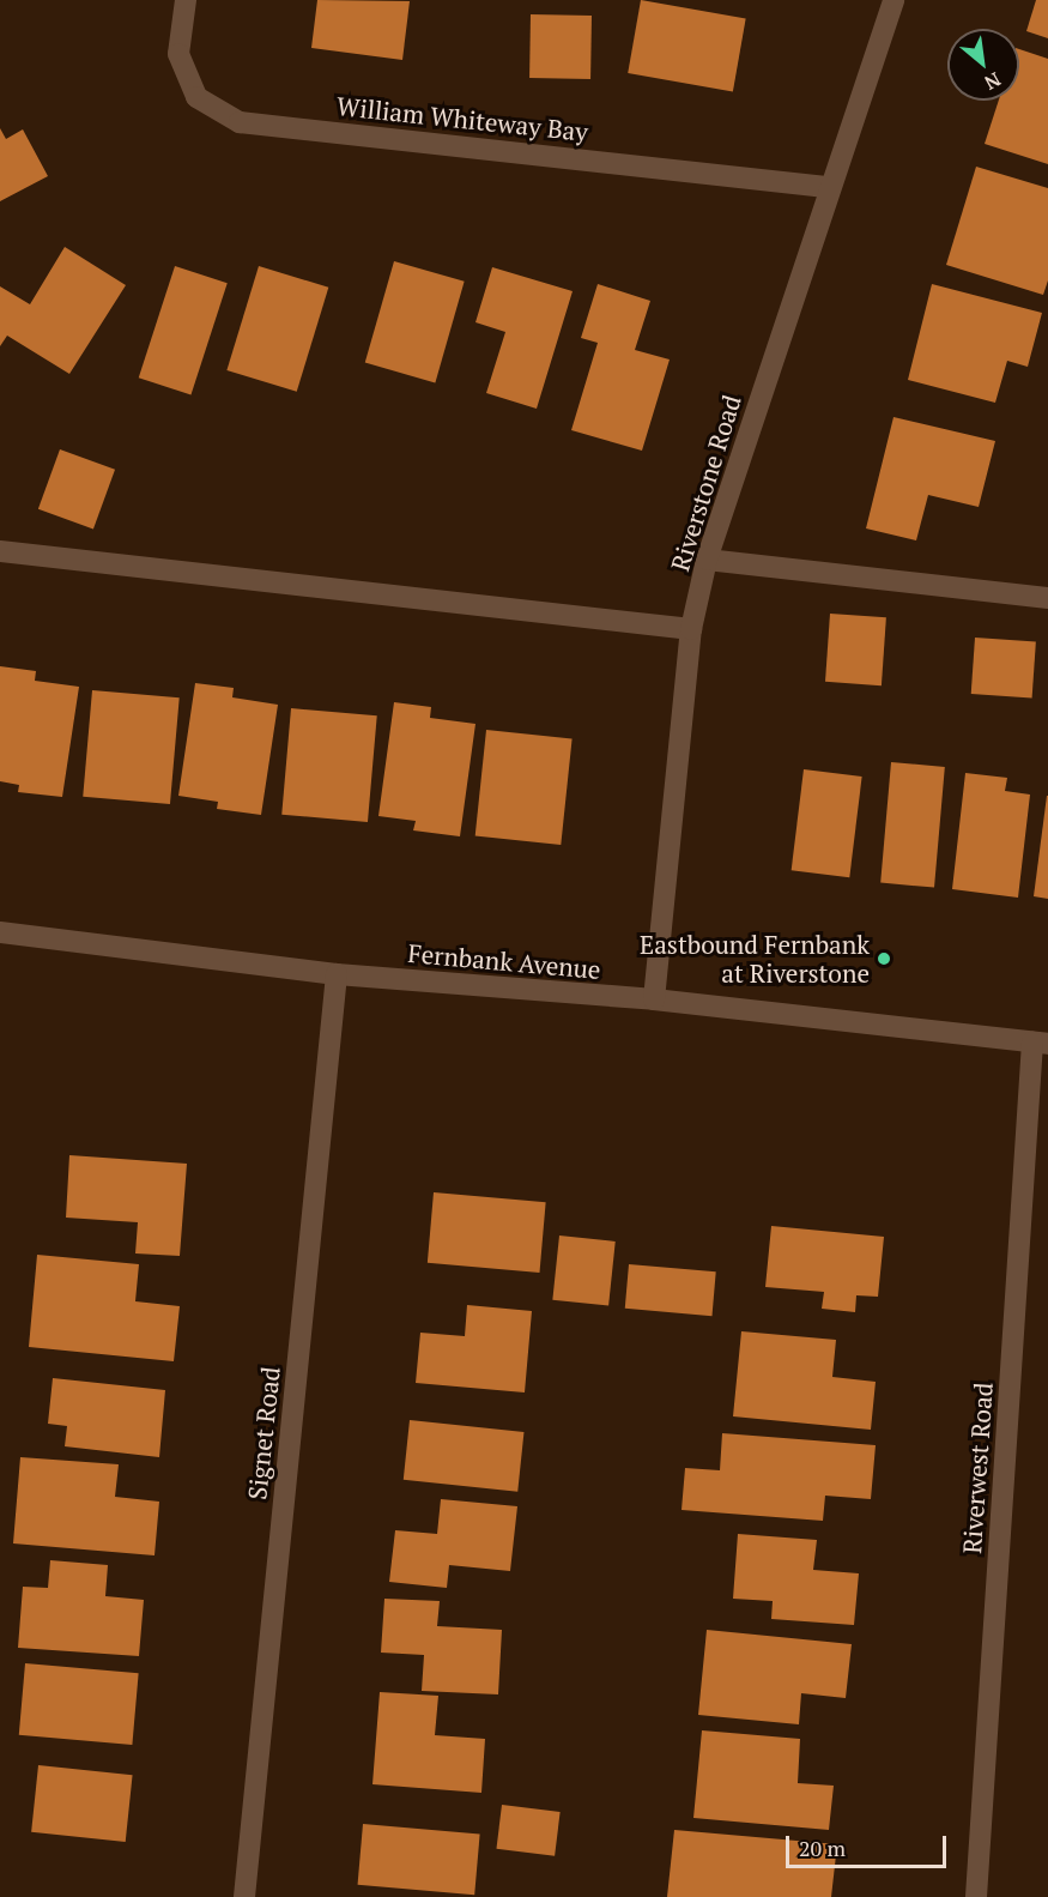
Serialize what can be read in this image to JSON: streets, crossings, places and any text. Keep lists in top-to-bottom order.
{
  "streets": {
    "street": [
      "William Whiteway Bay",
      "Riverstone Road",
      "Fernbank Avenue",
      "Signet Road",
      "Riverwest Road"
    ]
  },
  "crossings": [
    ["William Whiteway Bay", "Riverstone Road"],
    ["Riverstone Road", "Fernbank Avenue"],
    ["Fernbank Avenue", "Signet Road"],
    ["Fernbank Avenue", "Riverwest Road"]
  ],
  "places": ["Eastbound Fernbank at Riverstone"],
  "scale_bar": "20 m",
  "north": "bottom right"
}
